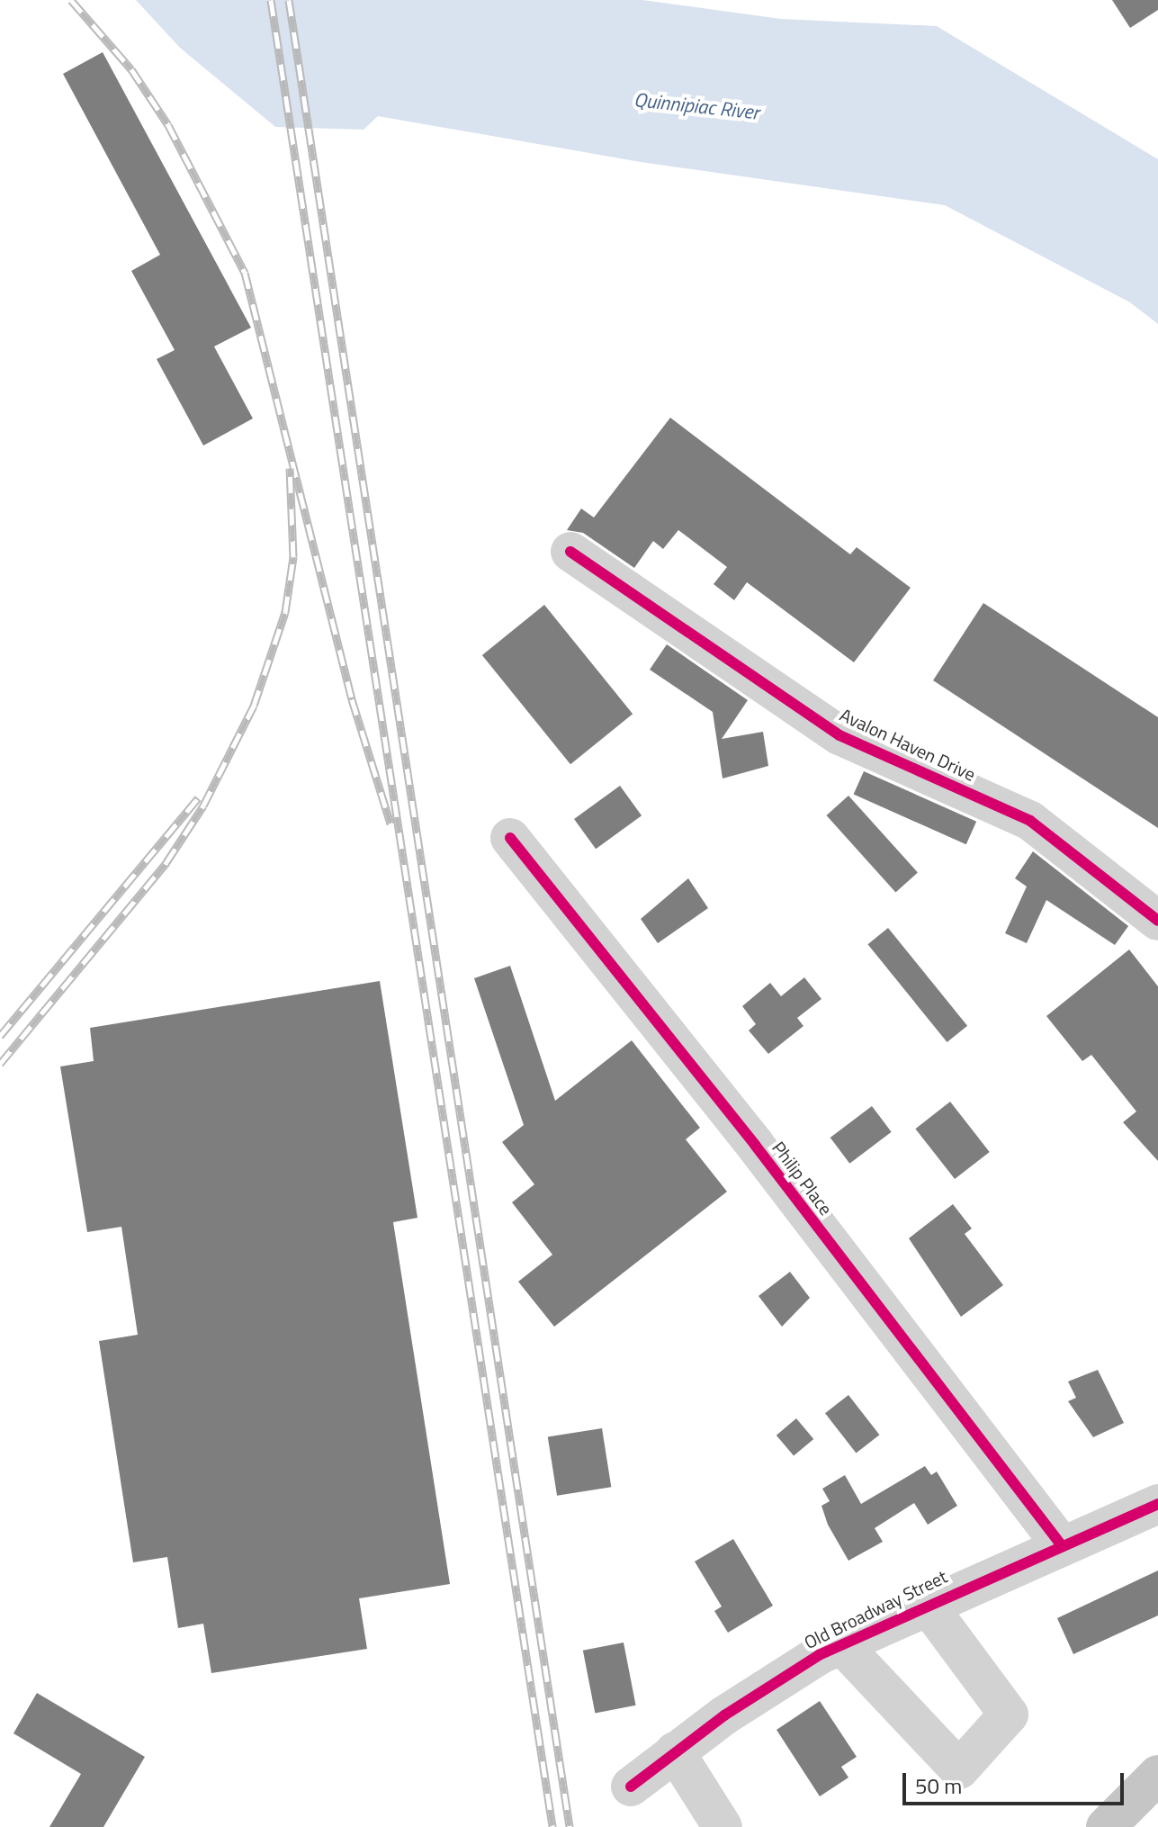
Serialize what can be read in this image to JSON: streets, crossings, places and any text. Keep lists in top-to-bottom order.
{
  "streets": {
    "street": ["Avalon Haven Drive", "Philip Place", "Old Broadway Street"]
  },
  "crossings": [
    ["Philip Place", "Old Broadway Street"]
  ],
  "water": ["Quinnipiac River"],
  "scale_bar": "50 m"
}
